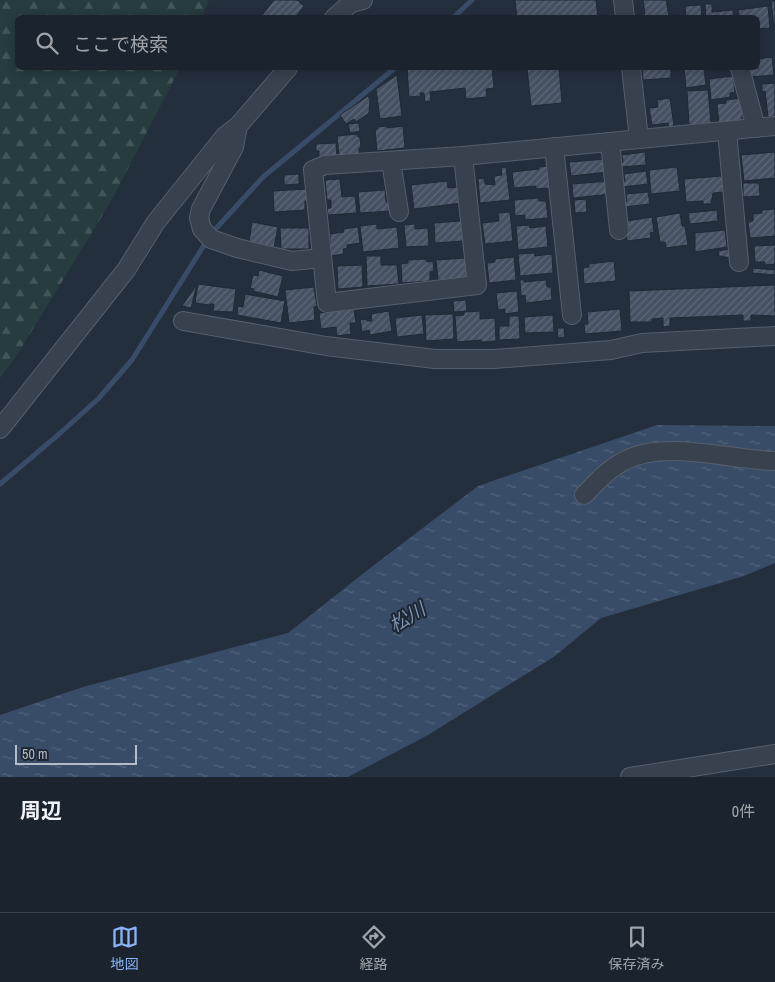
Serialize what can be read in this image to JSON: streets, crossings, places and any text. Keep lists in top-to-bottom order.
{
  "water": ["松川"],
  "scale_bar": "50 m",
  "page": {
    "search": "ここで検索",
    "scale": "50 m",
    "heading": ["周辺", "0件"],
    "nav": ["地図", "経路", "保存済み"]
  }
}
